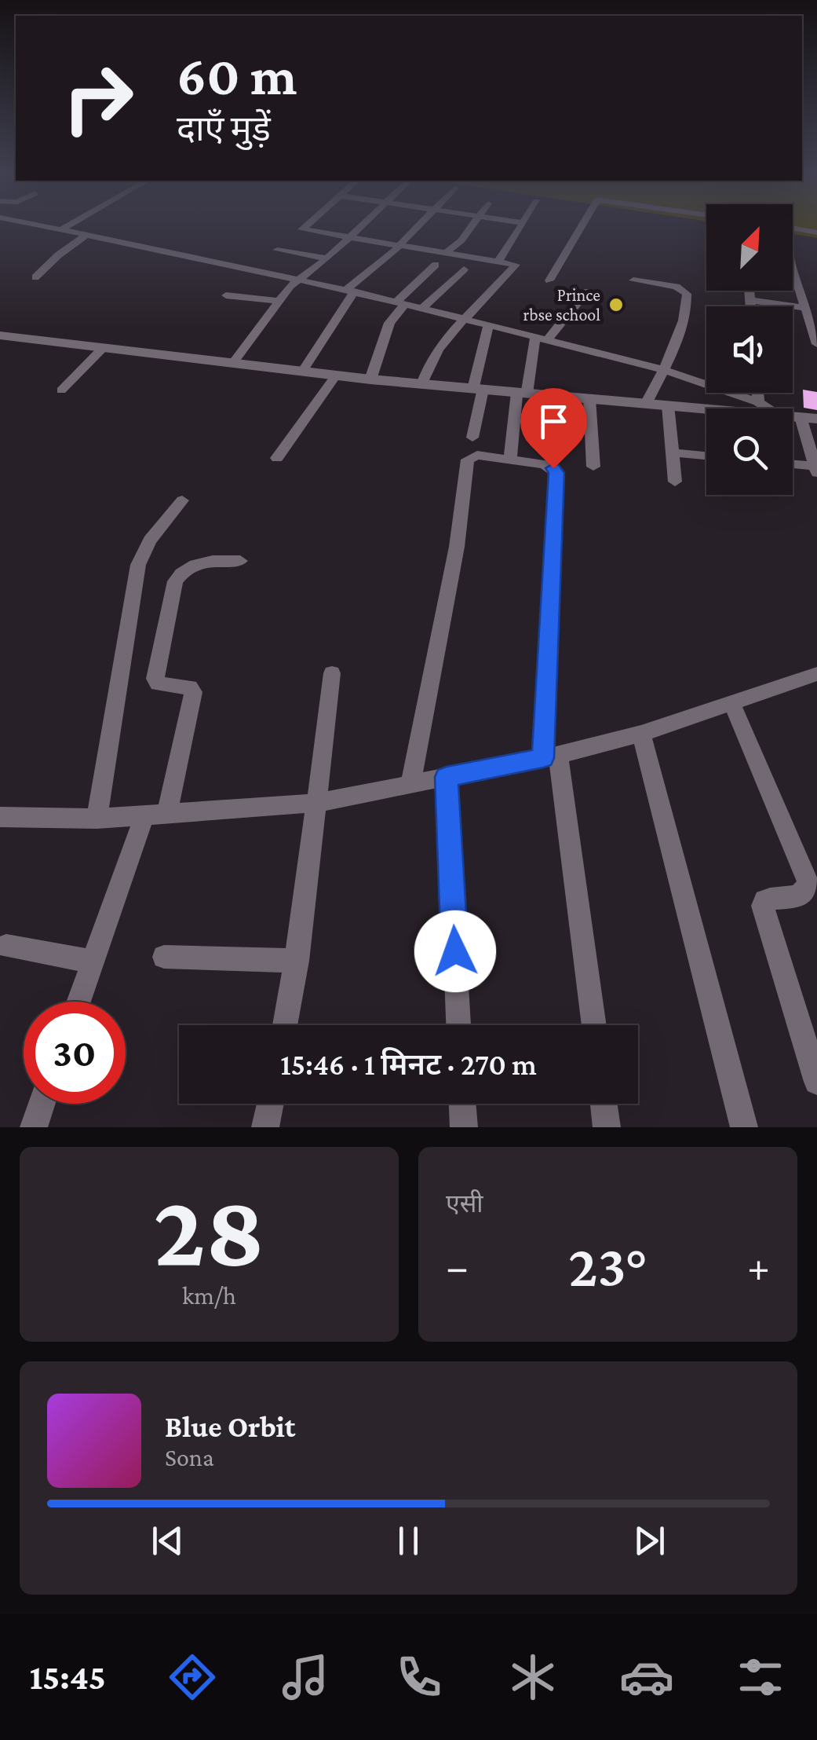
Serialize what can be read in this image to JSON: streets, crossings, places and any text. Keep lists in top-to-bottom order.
{
  "places": ["Prince rbse school"],
  "north": "top right",
  "page": {
    "turn": ["60 m", "दाएँ मुड़ें"],
    "limit": "30",
    "trip": "15:46 · 1 मिनट · 270 m",
    "tile": [
      ["28", "km/h"],
      "एसी"
    ],
    "heat": ["−", "23°", "+"],
    "song": ["Blue Orbit", "Sona"],
    "tabs": "15:45"
  }
}
